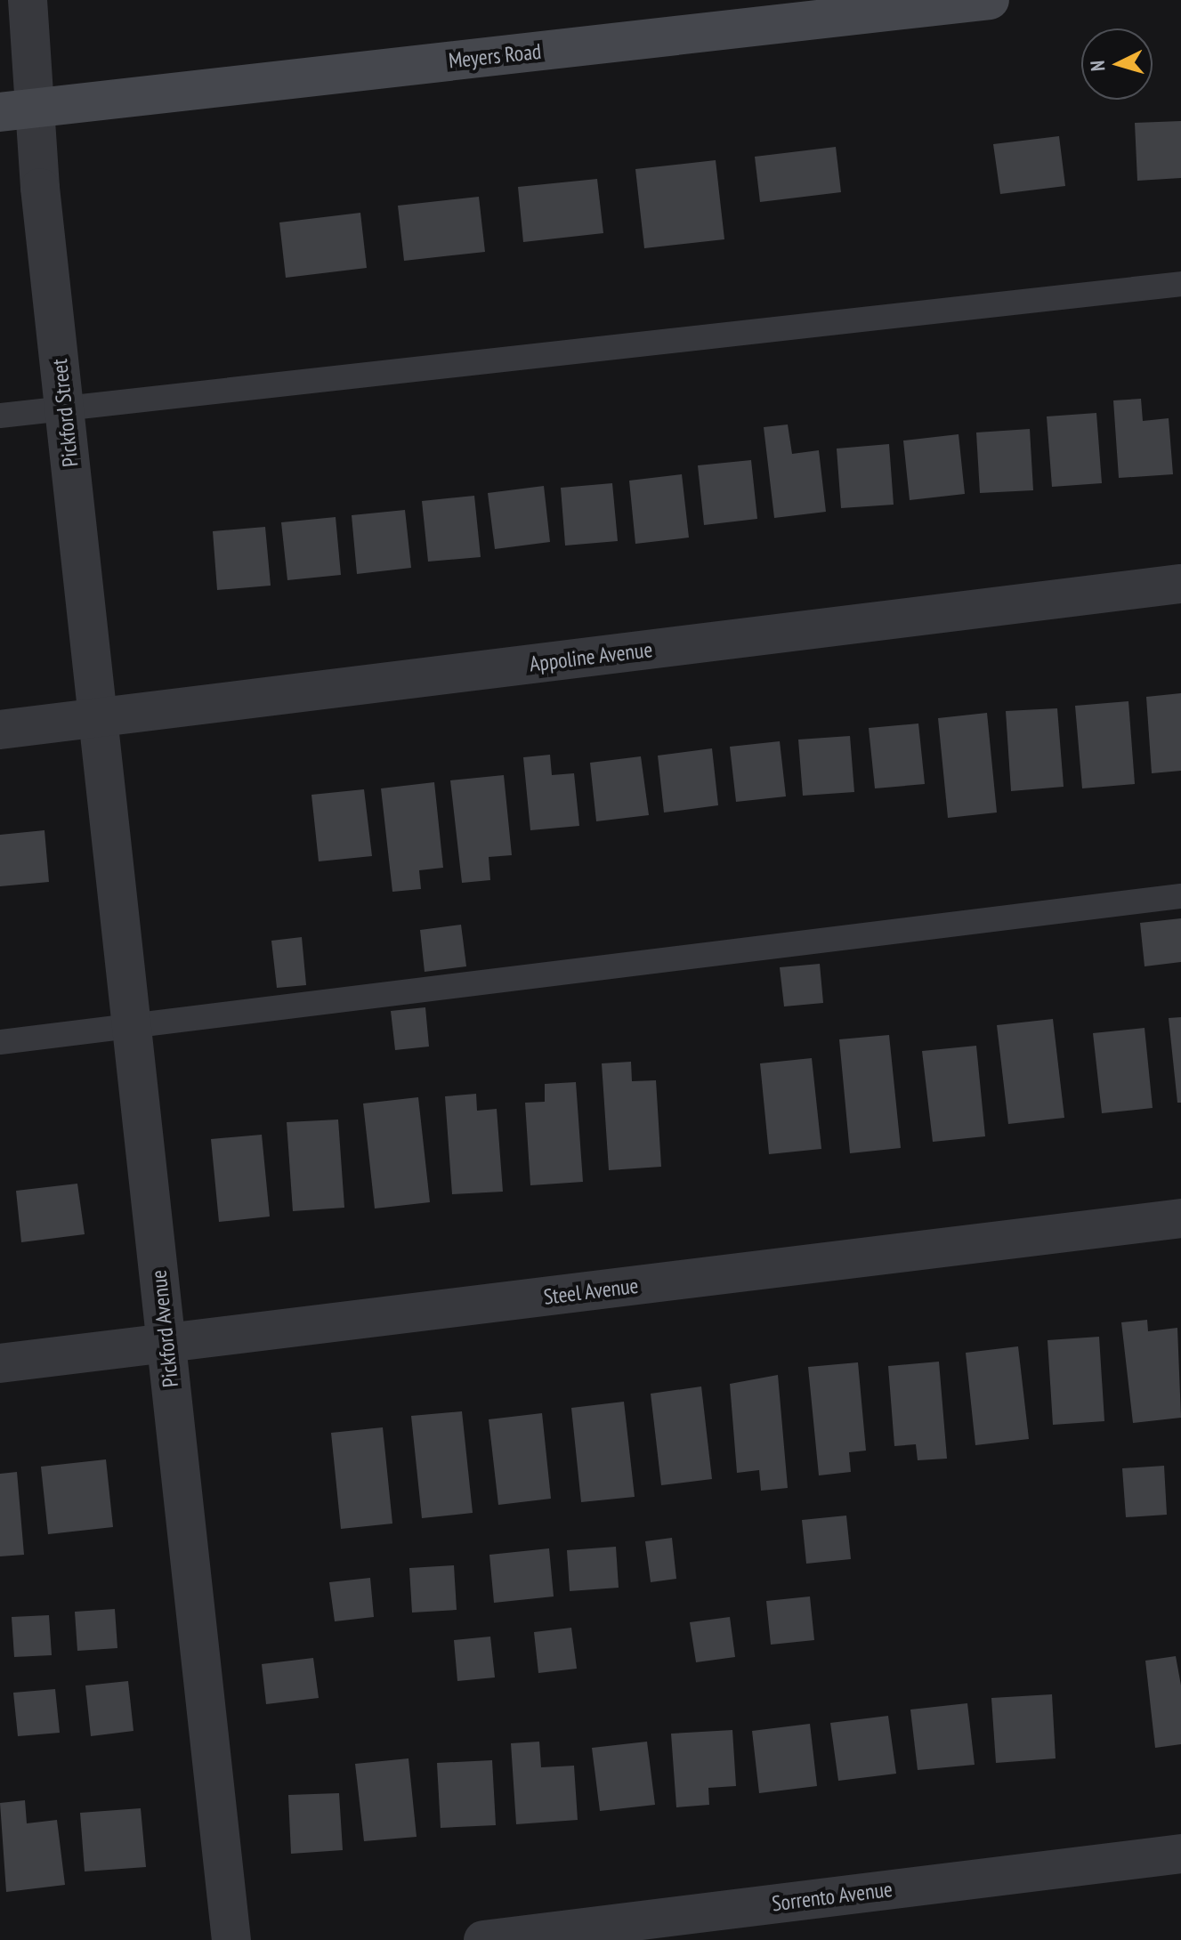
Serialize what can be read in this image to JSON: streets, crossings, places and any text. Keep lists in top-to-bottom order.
{
  "streets": {
    "street": [
      "Meyers Road",
      "Pickford Street",
      "Appoline Avenue",
      "Steel Avenue",
      "Pickford Avenue",
      "Sorrento Avenue"
    ]
  },
  "crossings": [
    ["Meyers Road", "Pickford Street"],
    ["Pickford Street", "Appoline Avenue"],
    ["Pickford Street", "Pickford Avenue"],
    ["Appoline Avenue", "Pickford Avenue"],
    ["Steel Avenue", "Pickford Avenue"]
  ],
  "north": "left"
}
